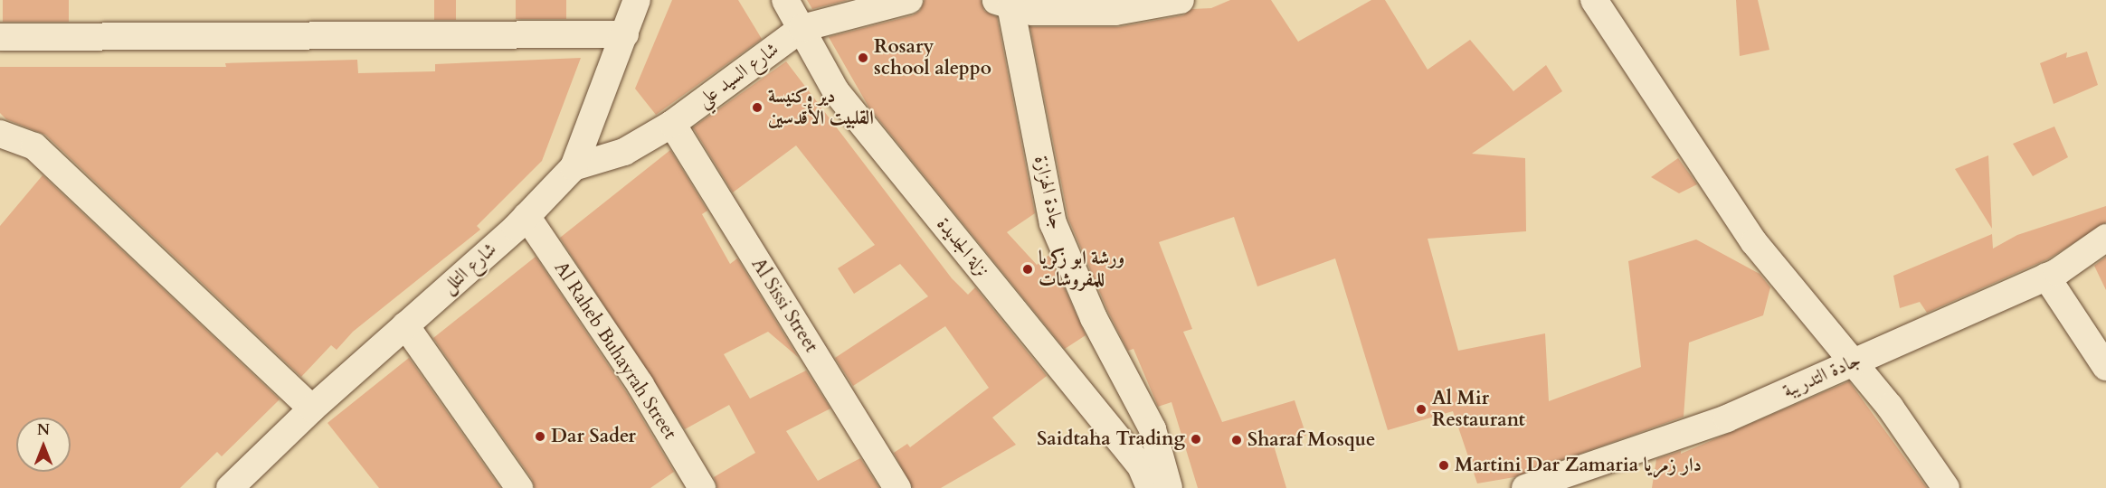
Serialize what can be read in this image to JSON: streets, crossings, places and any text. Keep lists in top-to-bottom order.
{
  "streets": {
    "street": [
      "شارع السيد علي",
      "جادة الهزازة",
      "نزلة الجديدة",
      "شارع التلل",
      "Al Sissi Street",
      "Al Raheb Buhayrah Street",
      "جادة التدريبة"
    ]
  },
  "crossings": [
    ["شارع السيد علي", "نزلة الجديدة"],
    ["شارع السيد علي", "شارع التلل"],
    ["شارع السيد علي", "Al Sissi Street"],
    ["شارع التلل", "Al Raheb Buhayrah Street"]
  ],
  "places": [
    "Rosary school aleppo",
    "دير وكنيسة القلبيت الأقدسين",
    "ورشة ابو زكريا للمفروشات",
    "Al Mir Restaurant",
    "Dar Sader",
    "Saidtaha Trading",
    "Sharaf Mosque",
    "Martini Dar Zamaria دار زمريا"
  ],
  "north": "top"
}
